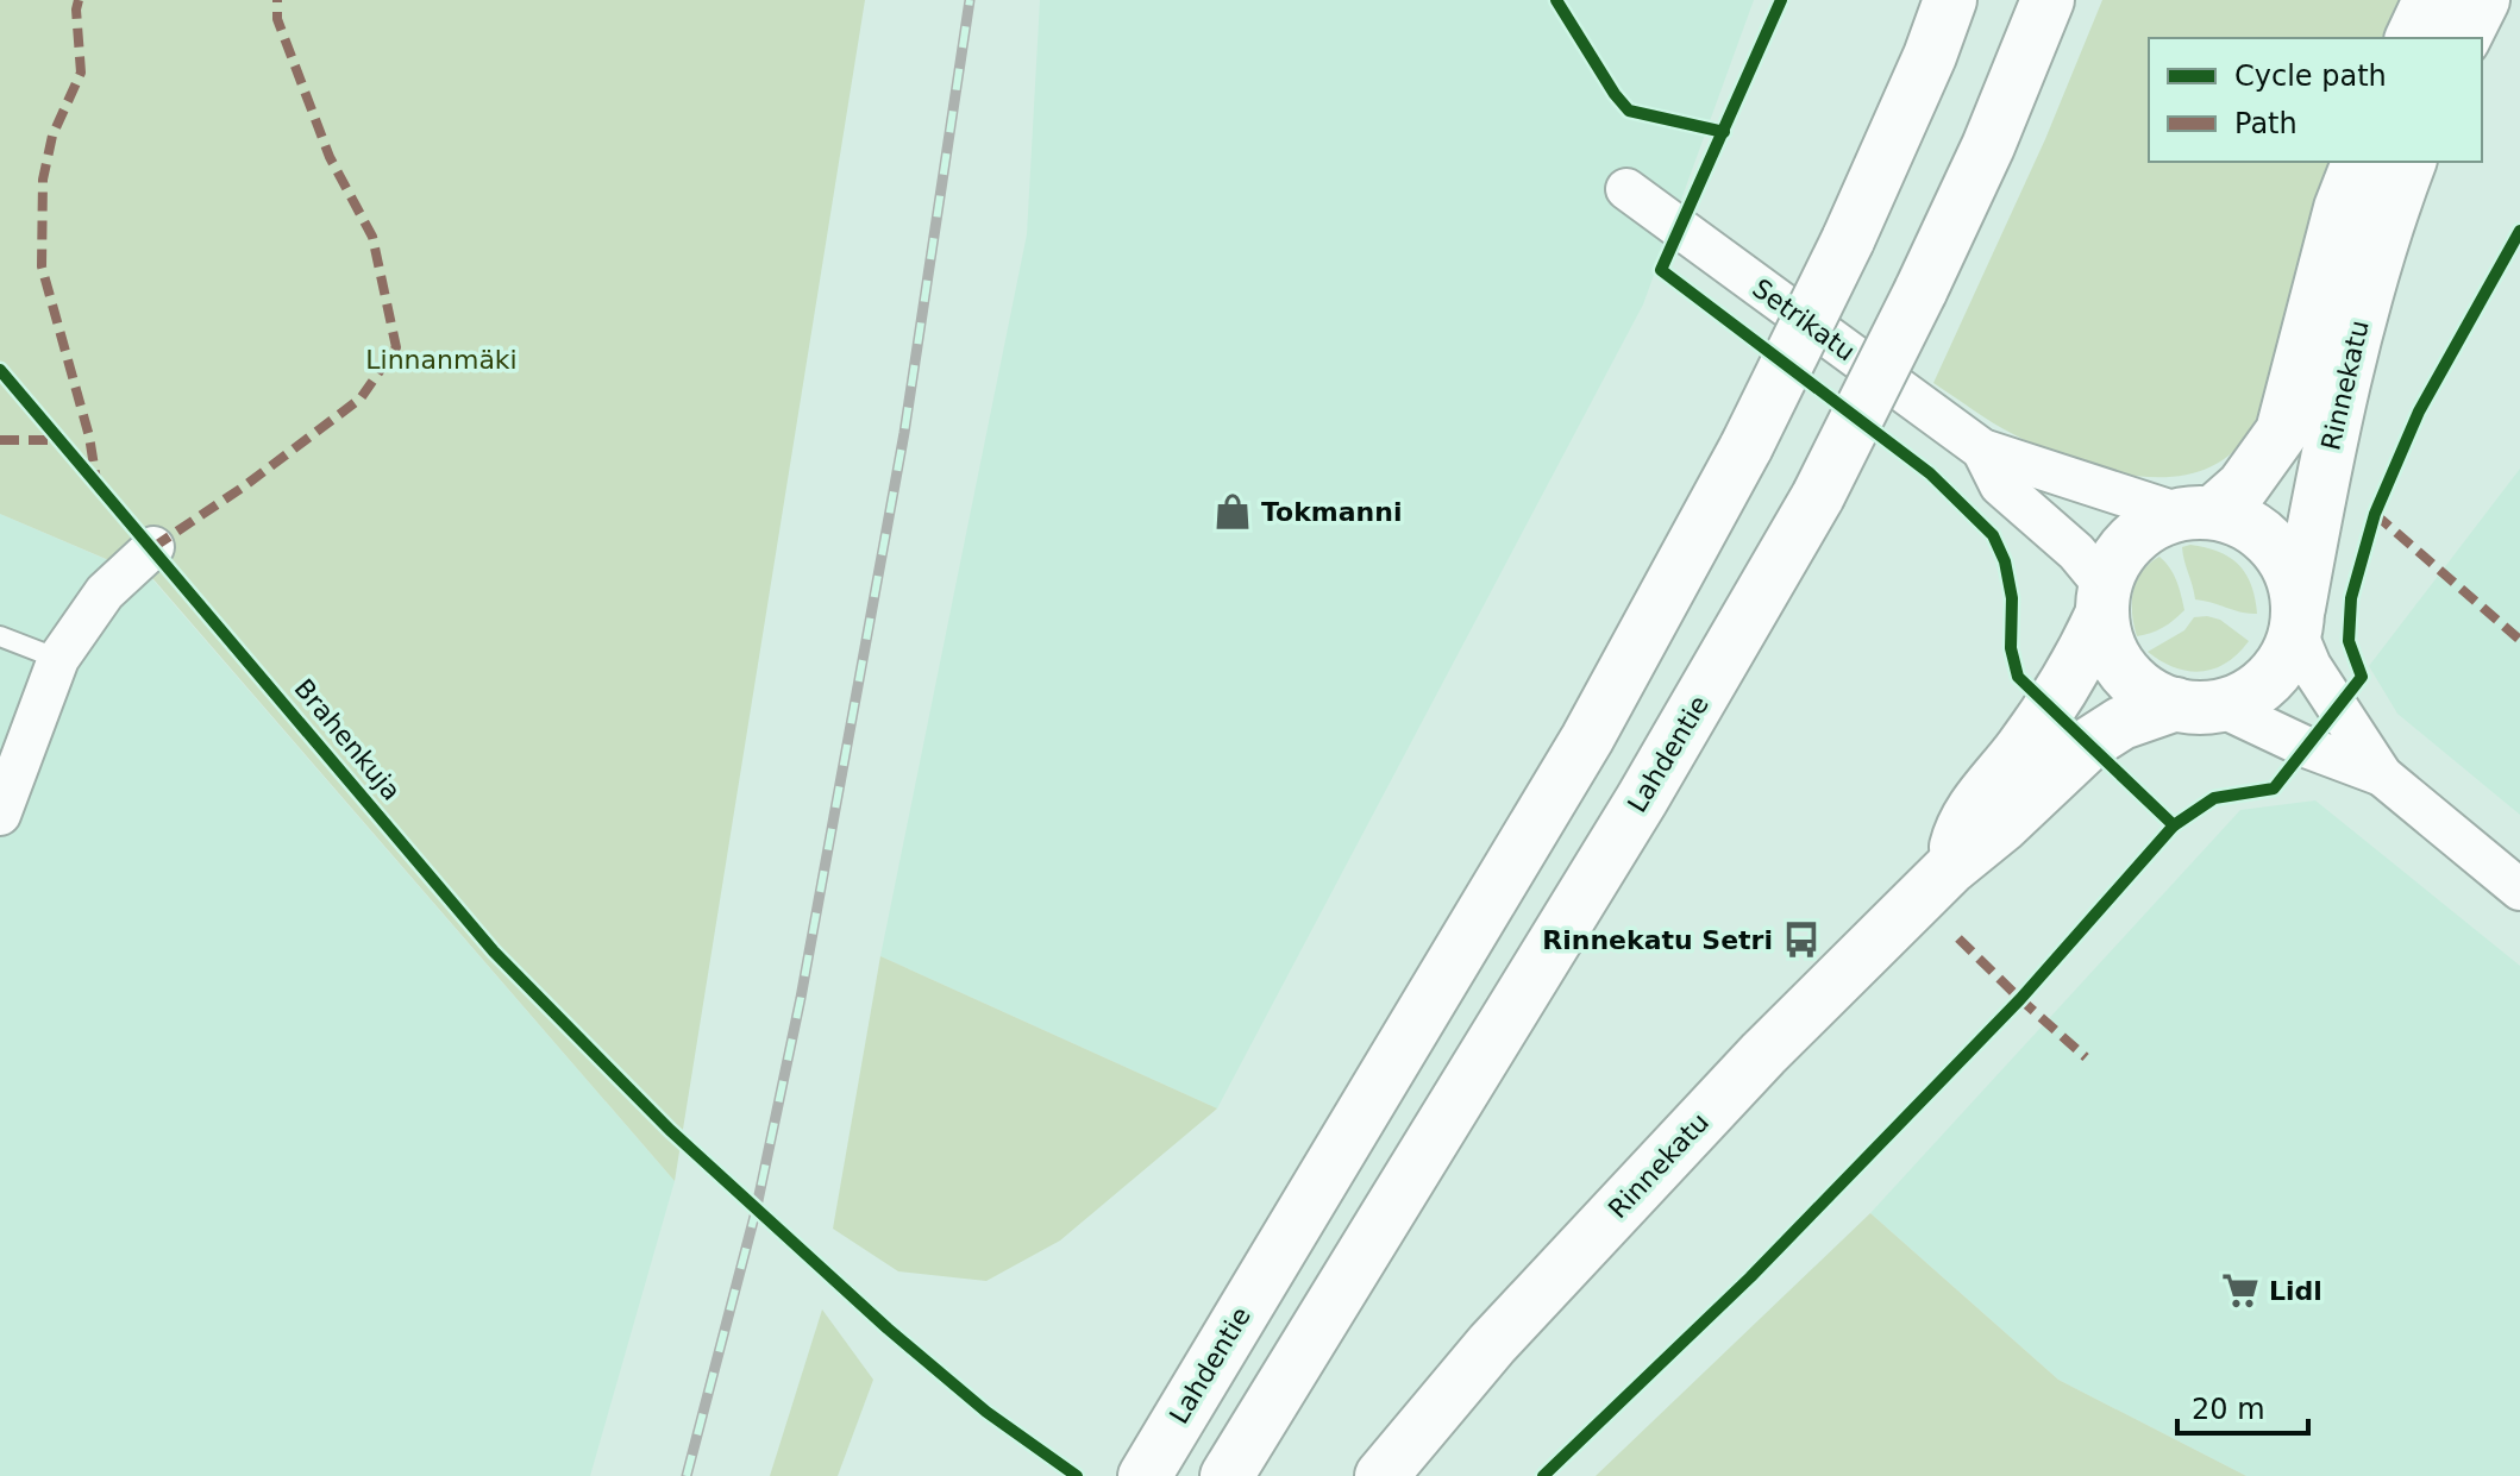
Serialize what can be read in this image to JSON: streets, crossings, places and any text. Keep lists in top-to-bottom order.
{
  "streets": {
    "main road": ["Rinnekatu", "Lahdentie"],
    "street": ["Setrikatu"],
    "cycle path": ["Brahenkuja"]
  },
  "crossings": [
    ["Setrikatu", "Rinnekatu"]
  ],
  "parks": ["Linnanmäki"],
  "places": {
    "shop": ["Tokmanni"],
    "bus stop": ["Rinnekatu Setri"],
    "supermarket": ["Lidl"]
  },
  "legend": ["Cycle path", "Path"],
  "scale_bar": "20 m"
}
